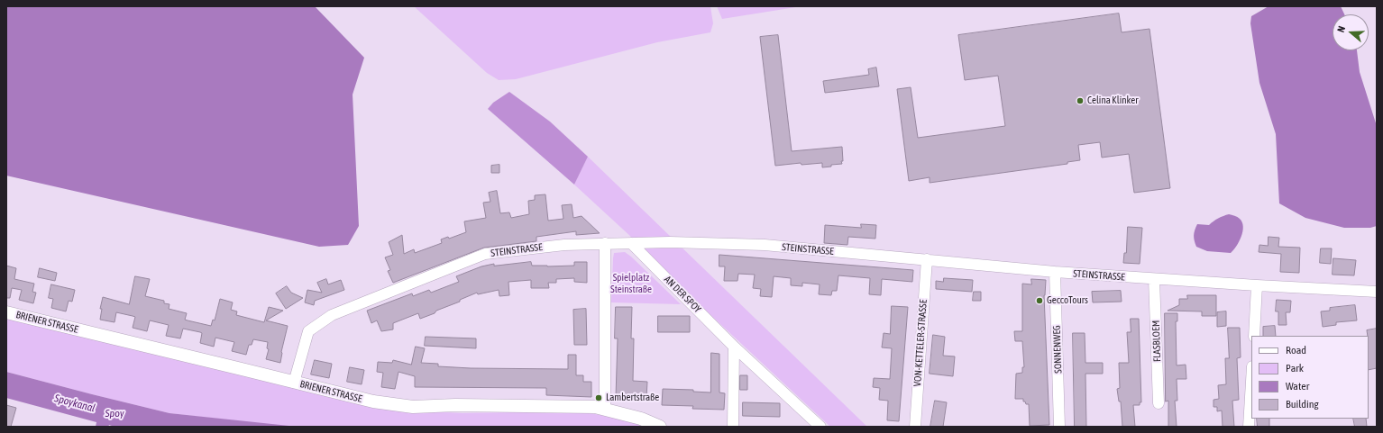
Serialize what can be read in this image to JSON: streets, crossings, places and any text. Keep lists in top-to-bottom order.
{
  "streets": {
    "street": [
      "STEINSTRASSE",
      "AN DER SPOY",
      "BRIENER STRASSE",
      "FLASBLOEM",
      "VON-KETTELER-STRASSE",
      "SONNENWEG"
    ]
  },
  "crossings": [
    ["STEINSTRASSE", "AN DER SPOY"],
    ["STEINSTRASSE", "BRIENER STRASSE"],
    ["STEINSTRASSE", "FLASBLOEM"],
    ["STEINSTRASSE", "VON-KETTELER-STRASSE"],
    ["STEINSTRASSE", "SONNENWEG"]
  ],
  "water": ["Spoykanal", "Spoy"],
  "parks": ["Spielplatz Steinstraße"],
  "places": ["Celina Klinker", "GeccoTours", "Lambertstraße"],
  "legend": [
    "Road",
    "Park",
    "Water",
    "Building"
  ],
  "north": "left"
}
